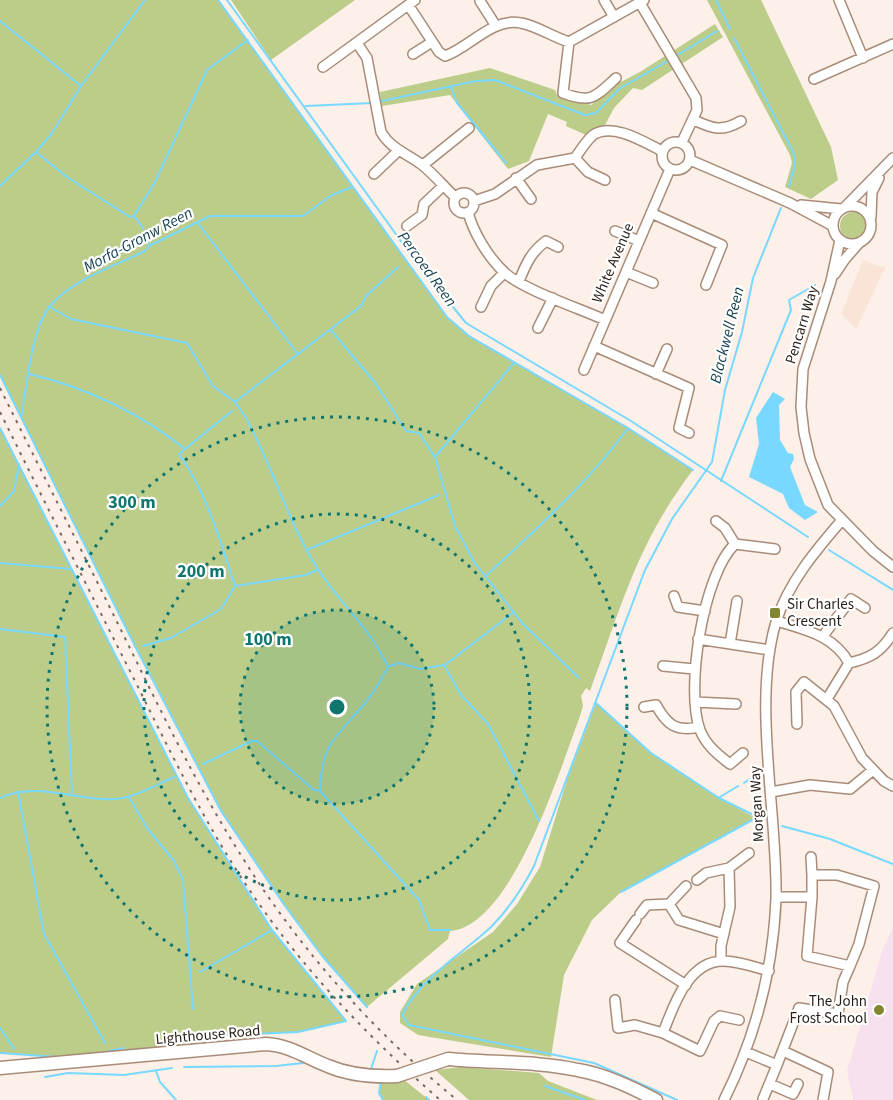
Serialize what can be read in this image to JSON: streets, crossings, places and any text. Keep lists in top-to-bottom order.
{
  "streets": {
    "main road": ["Lighthouse Road"],
    "street": ["White Avenue", "Pencarn Way", "Morgan Way"]
  },
  "crossings": [
    ["Pencarn Way", "Morgan Way"]
  ],
  "water": ["Morfa-Gronw Reen", "Percoed Reen", "Blackwell Reen"],
  "places": {
    "transit": ["Sir Charles Crescent"],
    "other": ["The John Frost School"]
  },
  "rings": ["300 m", "200 m", "100 m"]
}
